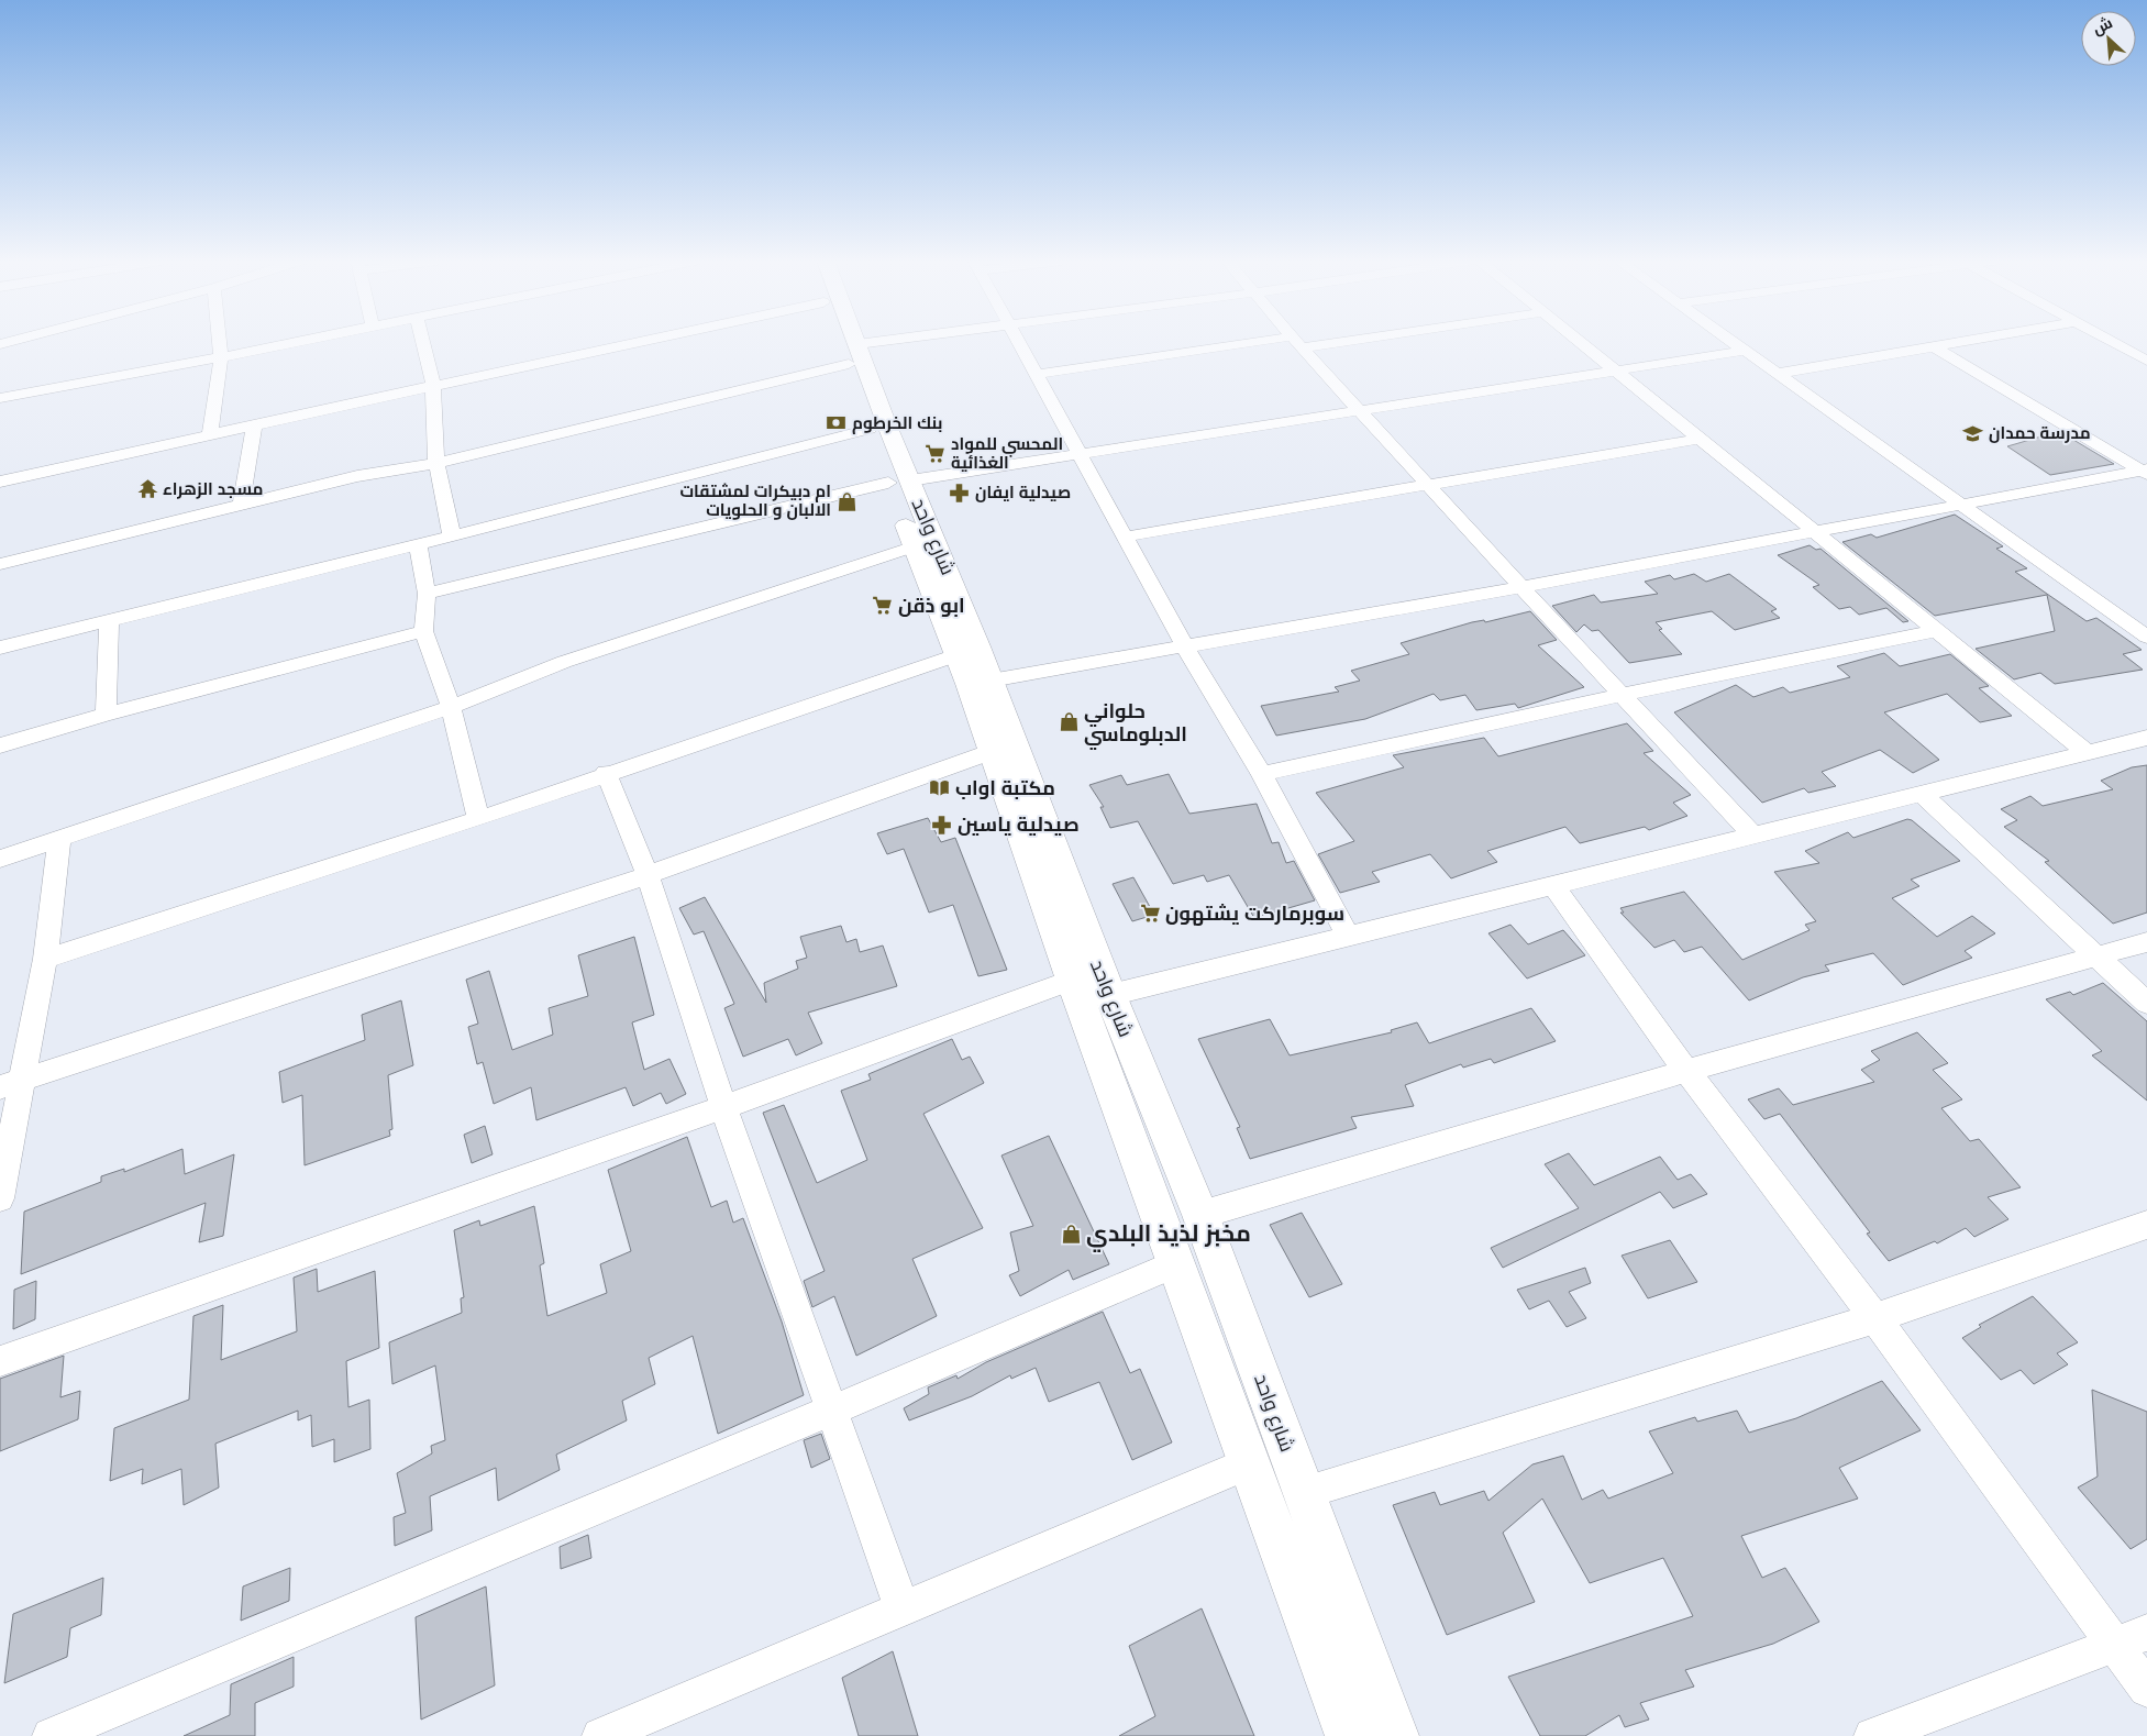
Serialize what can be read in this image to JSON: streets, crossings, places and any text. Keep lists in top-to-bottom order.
{
  "streets": {
    "street": ["شارع واحد"]
  },
  "places": {
    "bank": ["بنك الخرطوم"],
    "school or university": ["مدرسة حمدان"],
    "supermarket": ["المحسي للمواد الغذائية", "ابو ذقن", "سوبرماركت يشتهون"],
    "temple": ["مسجد الزهراء"],
    "pharmacy": ["صيدلية ايفان", "صيدلية ياسين"],
    "shop": ["ام دبيكرات لمشتقات الالبان و الحلويات", "حلواني الدبلوماسي", "مخبز لذيذ البلدي"],
    "library": ["مكتبة اواب"]
  },
  "north": "top left"
}
